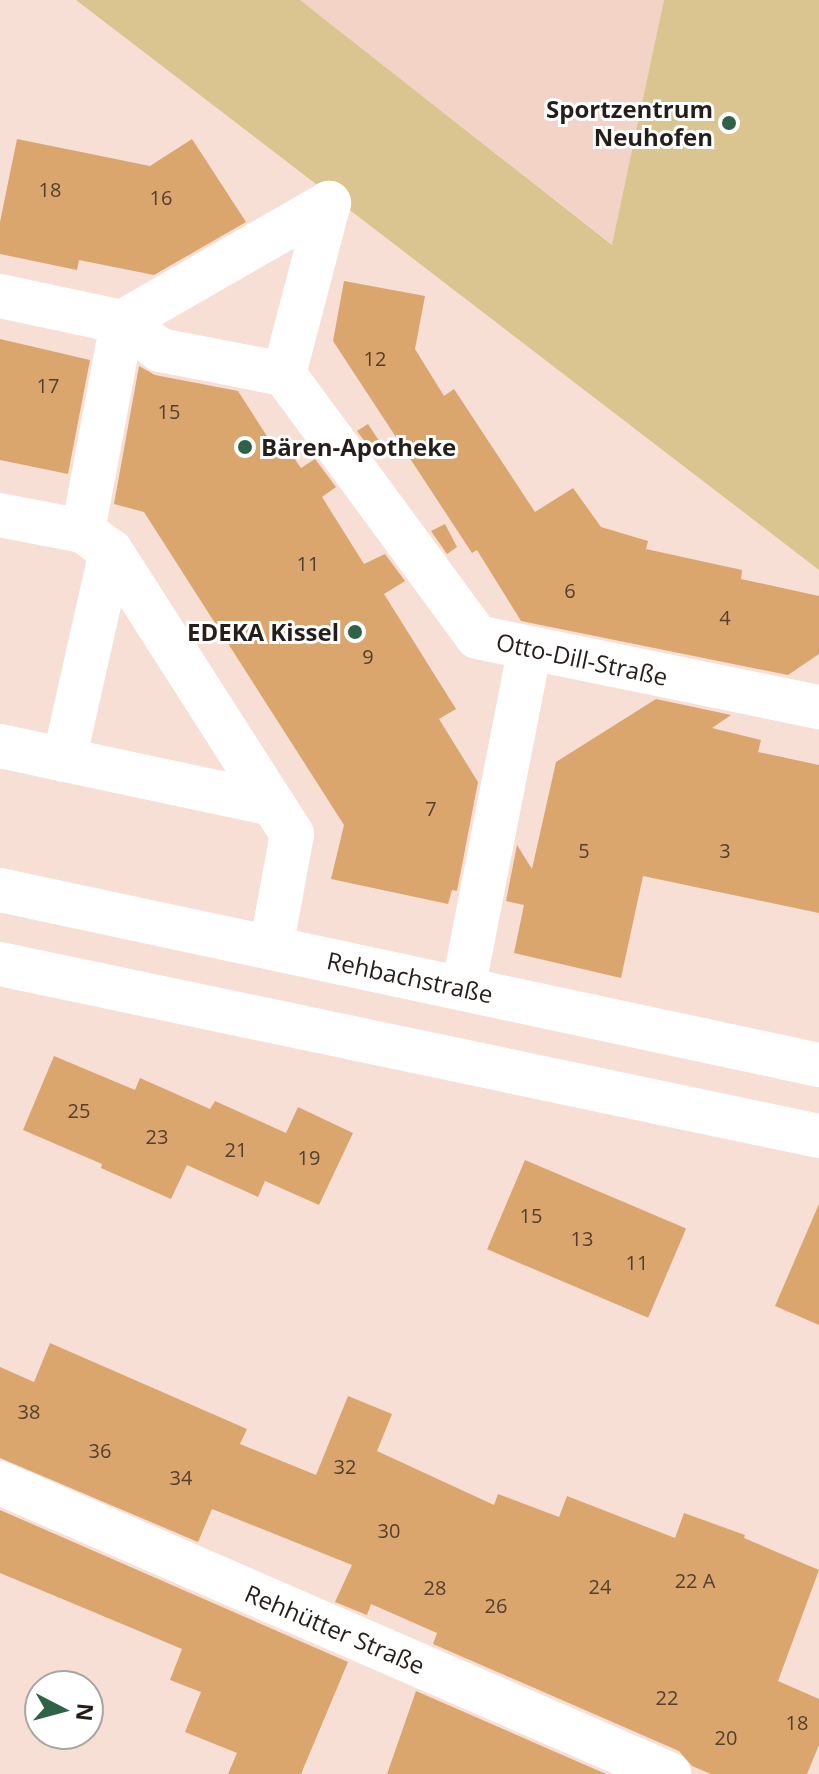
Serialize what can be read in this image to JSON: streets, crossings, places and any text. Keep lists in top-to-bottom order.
{
  "streets": {
    "street": ["Otto-Dill-Straße", "Rehbachstraße", "Rehhütter Straße"]
  },
  "places": ["Sportzentrum Neuhofen", "Bären-Apotheke", "EDEKA Kissel"],
  "house_numbers": [
    "18",
    "16",
    "12",
    "17",
    "15",
    "11",
    "6",
    "4",
    "9",
    "7",
    "5",
    "3",
    "25",
    "23",
    "21",
    "19",
    "15",
    "13",
    "11",
    "38",
    "36",
    "32",
    "34",
    "30",
    "22 A",
    "24",
    "28",
    "26",
    "22",
    "18",
    "20"
  ],
  "north": "right"
}
